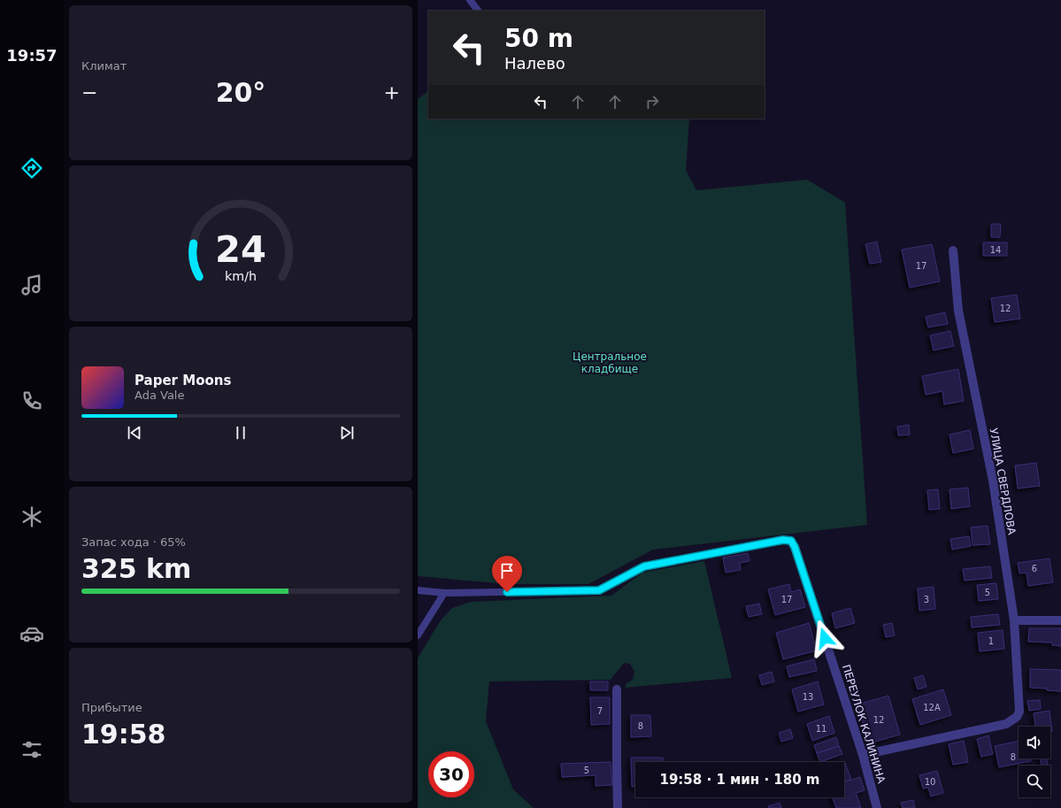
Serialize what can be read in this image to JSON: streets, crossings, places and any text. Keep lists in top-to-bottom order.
{
  "streets": {
    "street": ["УЛИЦА СВЕРДЛОВА", "ПЕРЕУЛОК КАЛИНИНА"]
  },
  "crossings": [
    ["УЛИЦА СВЕРДЛОВА", "ПЕРЕУЛОК КАЛИНИНА"]
  ],
  "parks": ["Центральное кладбище"],
  "house_numbers": [
    "14",
    "17",
    "12",
    "6",
    "5",
    "17",
    "3",
    "1",
    "13",
    "12А",
    "7",
    "12",
    "8",
    "11",
    "8",
    "5",
    "10"
  ],
  "page": {
    "tabs": "19:57",
    "tile": [
      "Климат",
      ["Запас хода · 65%", "325 km"],
      ["Прибытие", "19:58"]
    ],
    "turn": ["50 m", "Налево"],
    "heat": ["−", "20°", "+"],
    "song": ["Paper Moons", "Ada Vale"],
    "limit": "30",
    "trip": "19:58 · 1 мин · 180 m",
    "gauge": ["24", "km/h"]
  }
}
